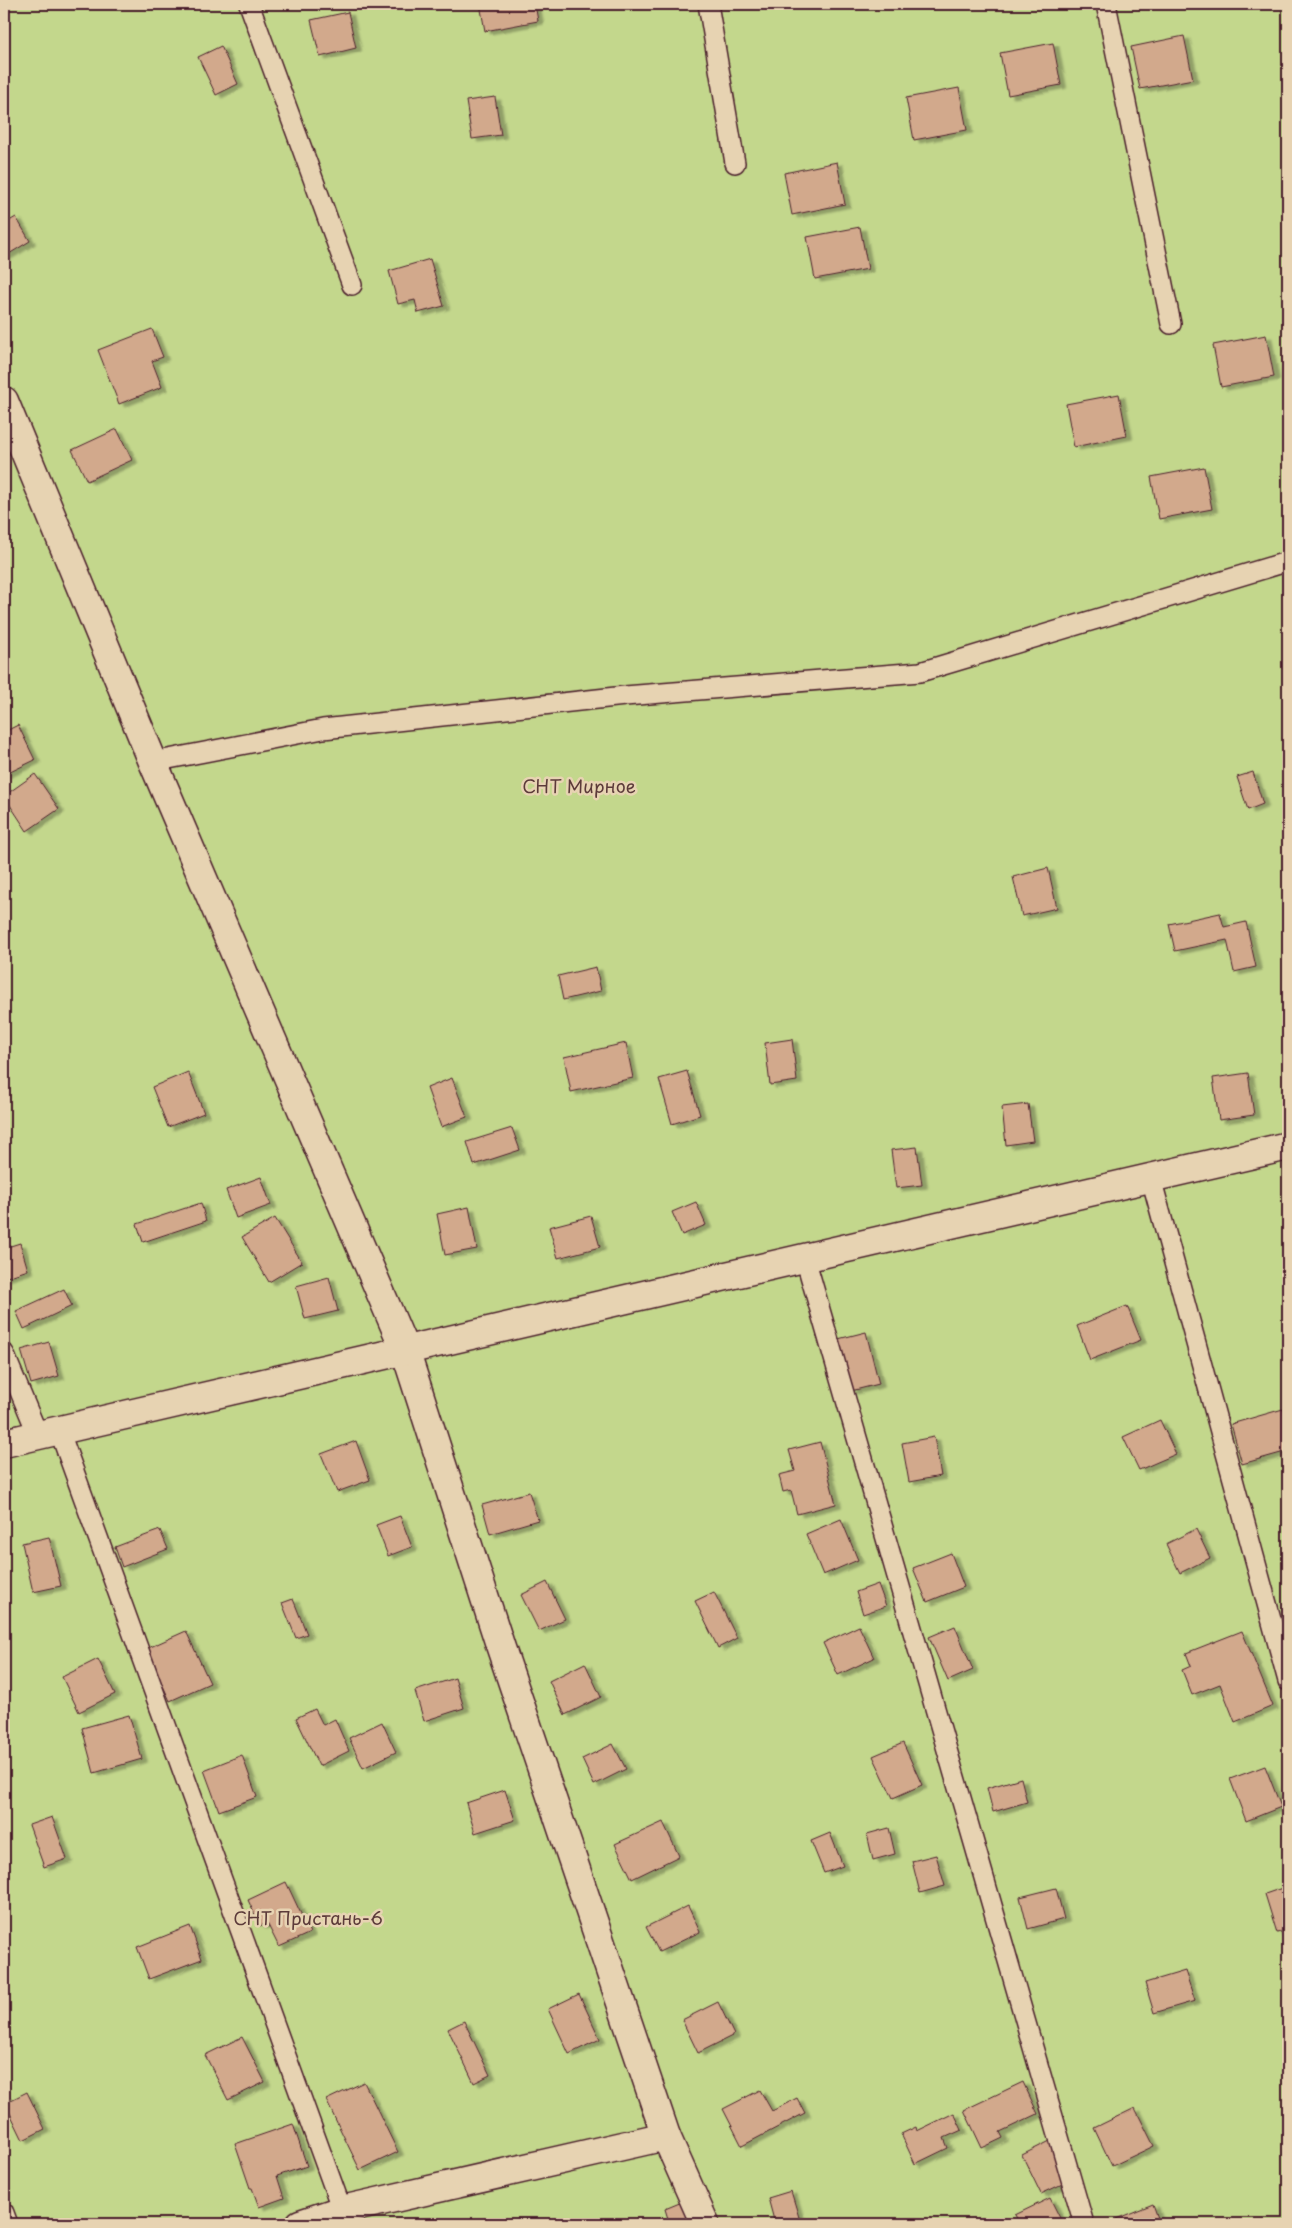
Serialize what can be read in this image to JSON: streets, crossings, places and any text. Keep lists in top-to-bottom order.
{
  "parks": ["СНТ Мирное", "СНТ Пристань-6"]
}
